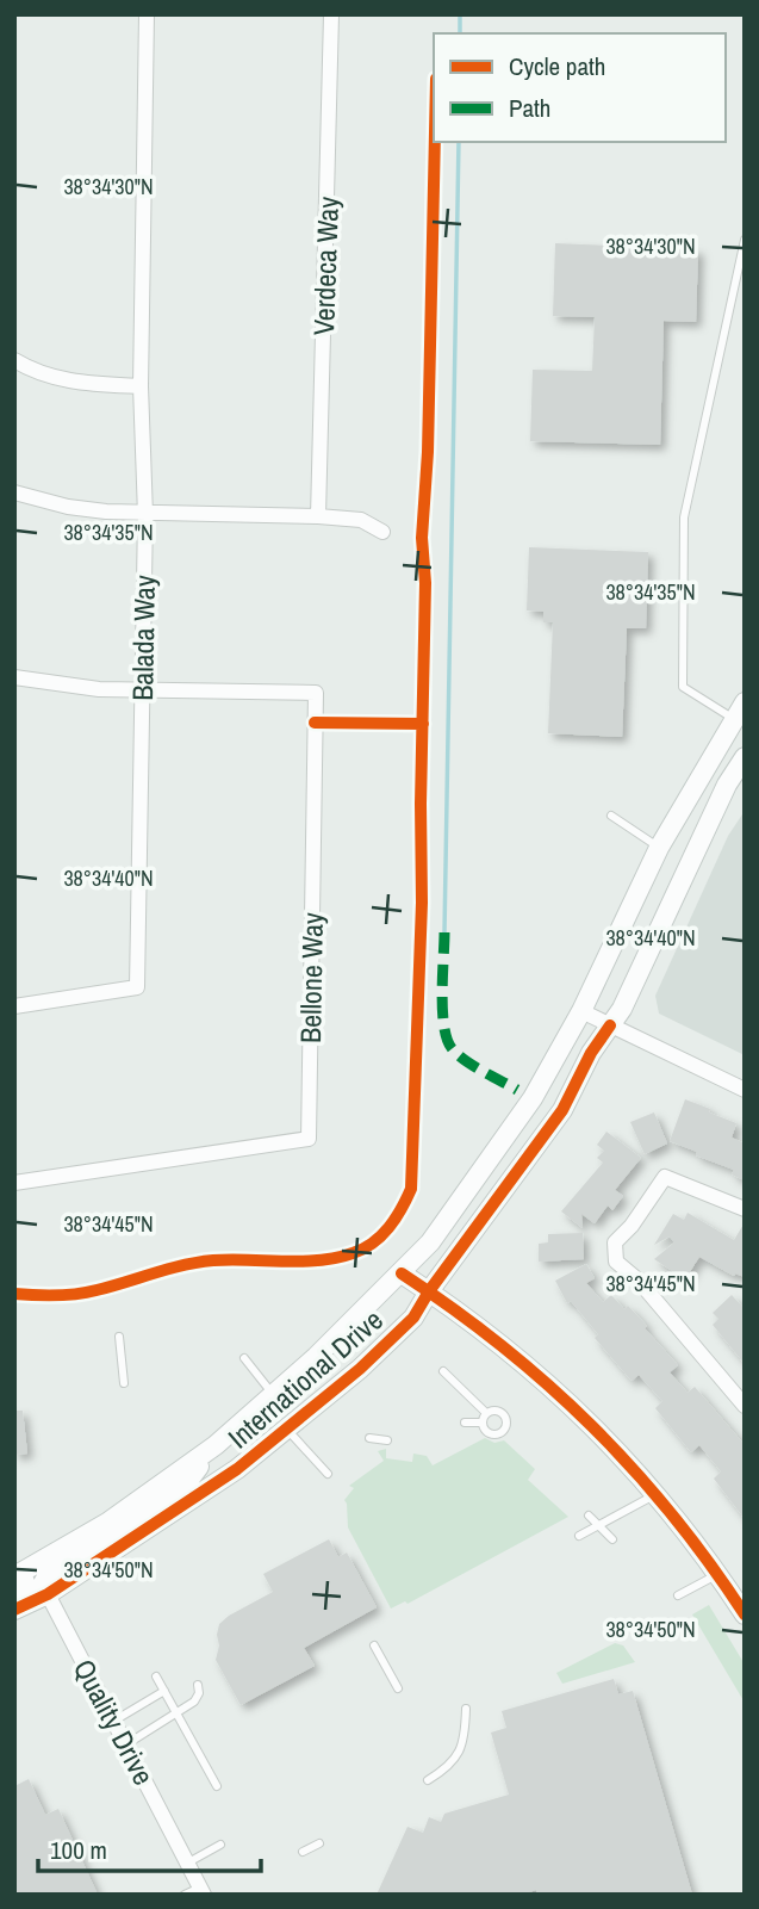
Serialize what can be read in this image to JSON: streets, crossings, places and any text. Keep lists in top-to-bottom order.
{
  "streets": {
    "main road": ["International Drive"],
    "street": [
      "Verdeca Way",
      "Balada Way",
      "Bellone Way",
      "Quality Drive"
    ]
  },
  "crossings": [
    ["Balada Way", "Bellone Way"],
    ["International Drive", "Quality Drive"]
  ],
  "legend": ["Cycle path", "Path"],
  "scale_bar": "100 m",
  "coordinates": [
    "38°34'30\"N",
    "38°34'35\"N",
    "38°34'40\"N",
    "38°34'45\"N",
    "38°34'50\"N"
  ]
}
